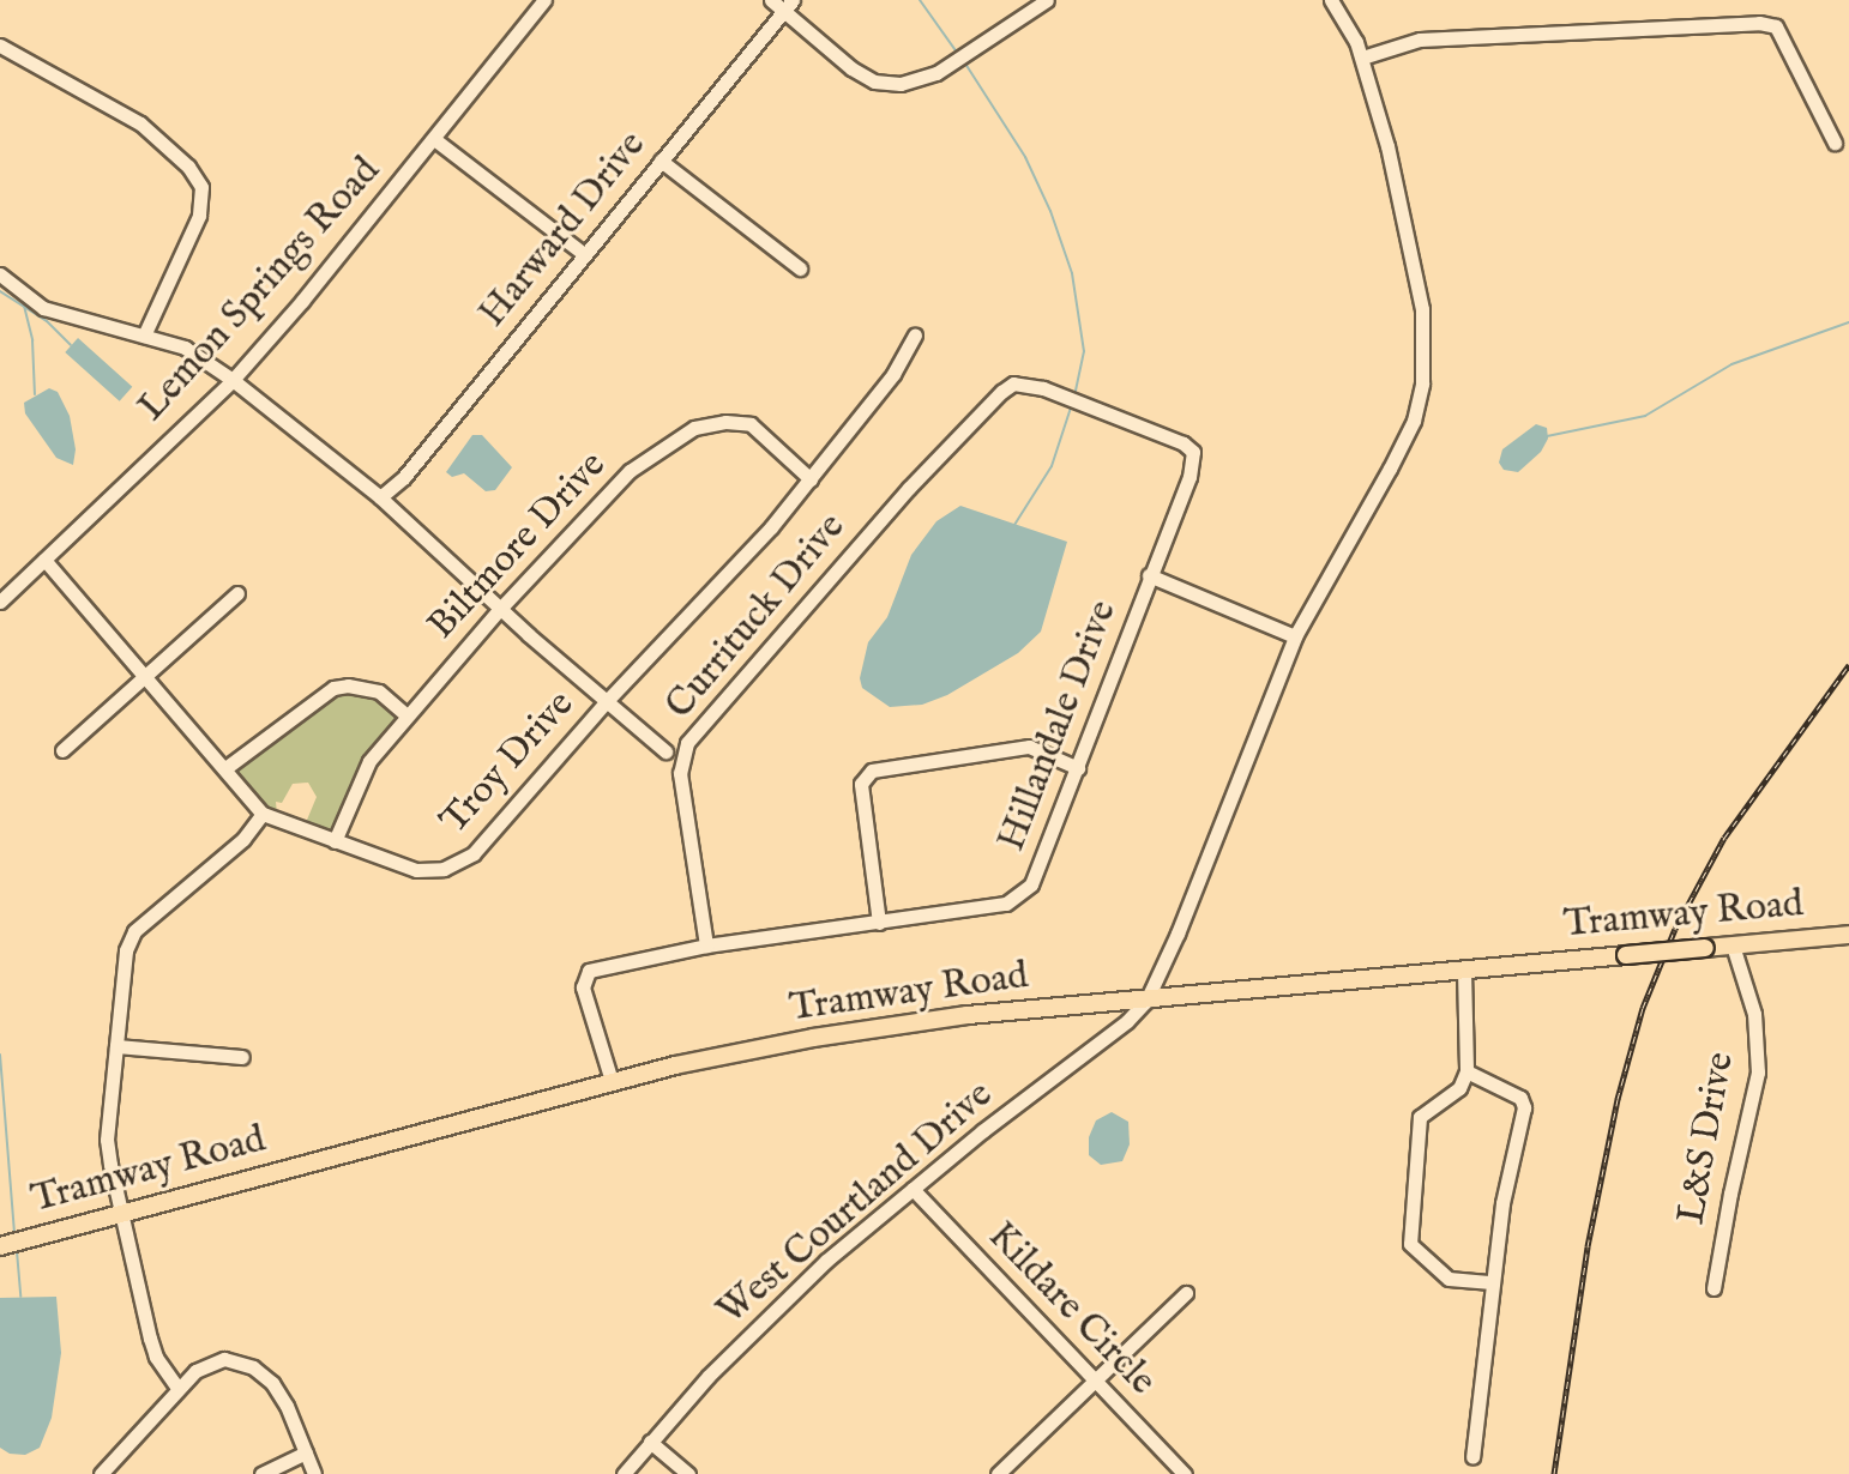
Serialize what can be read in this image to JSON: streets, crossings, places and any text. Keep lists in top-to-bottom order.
{
  "streets": {
    "main road": ["Tramway Road"],
    "street": [
      "Harward Drive",
      "Lemon Springs Road",
      "Biltmore Drive",
      "Currituck Drive",
      "Hillandale Drive",
      "Troy Drive",
      "L&S Drive",
      "West Courtland Drive",
      "Kildare Circle"
    ]
  },
  "crossings": [
    ["Lemon Springs Road", "Troy Drive"],
    ["Biltmore Drive", "Troy Drive"],
    ["Currituck Drive", "Hillandale Drive"],
    ["Hillandale Drive", "Tramway Road"],
    ["Tramway Road", "L&S Drive"],
    ["Tramway Road", "West Courtland Drive"],
    ["West Courtland Drive", "Kildare Circle"]
  ]
}
